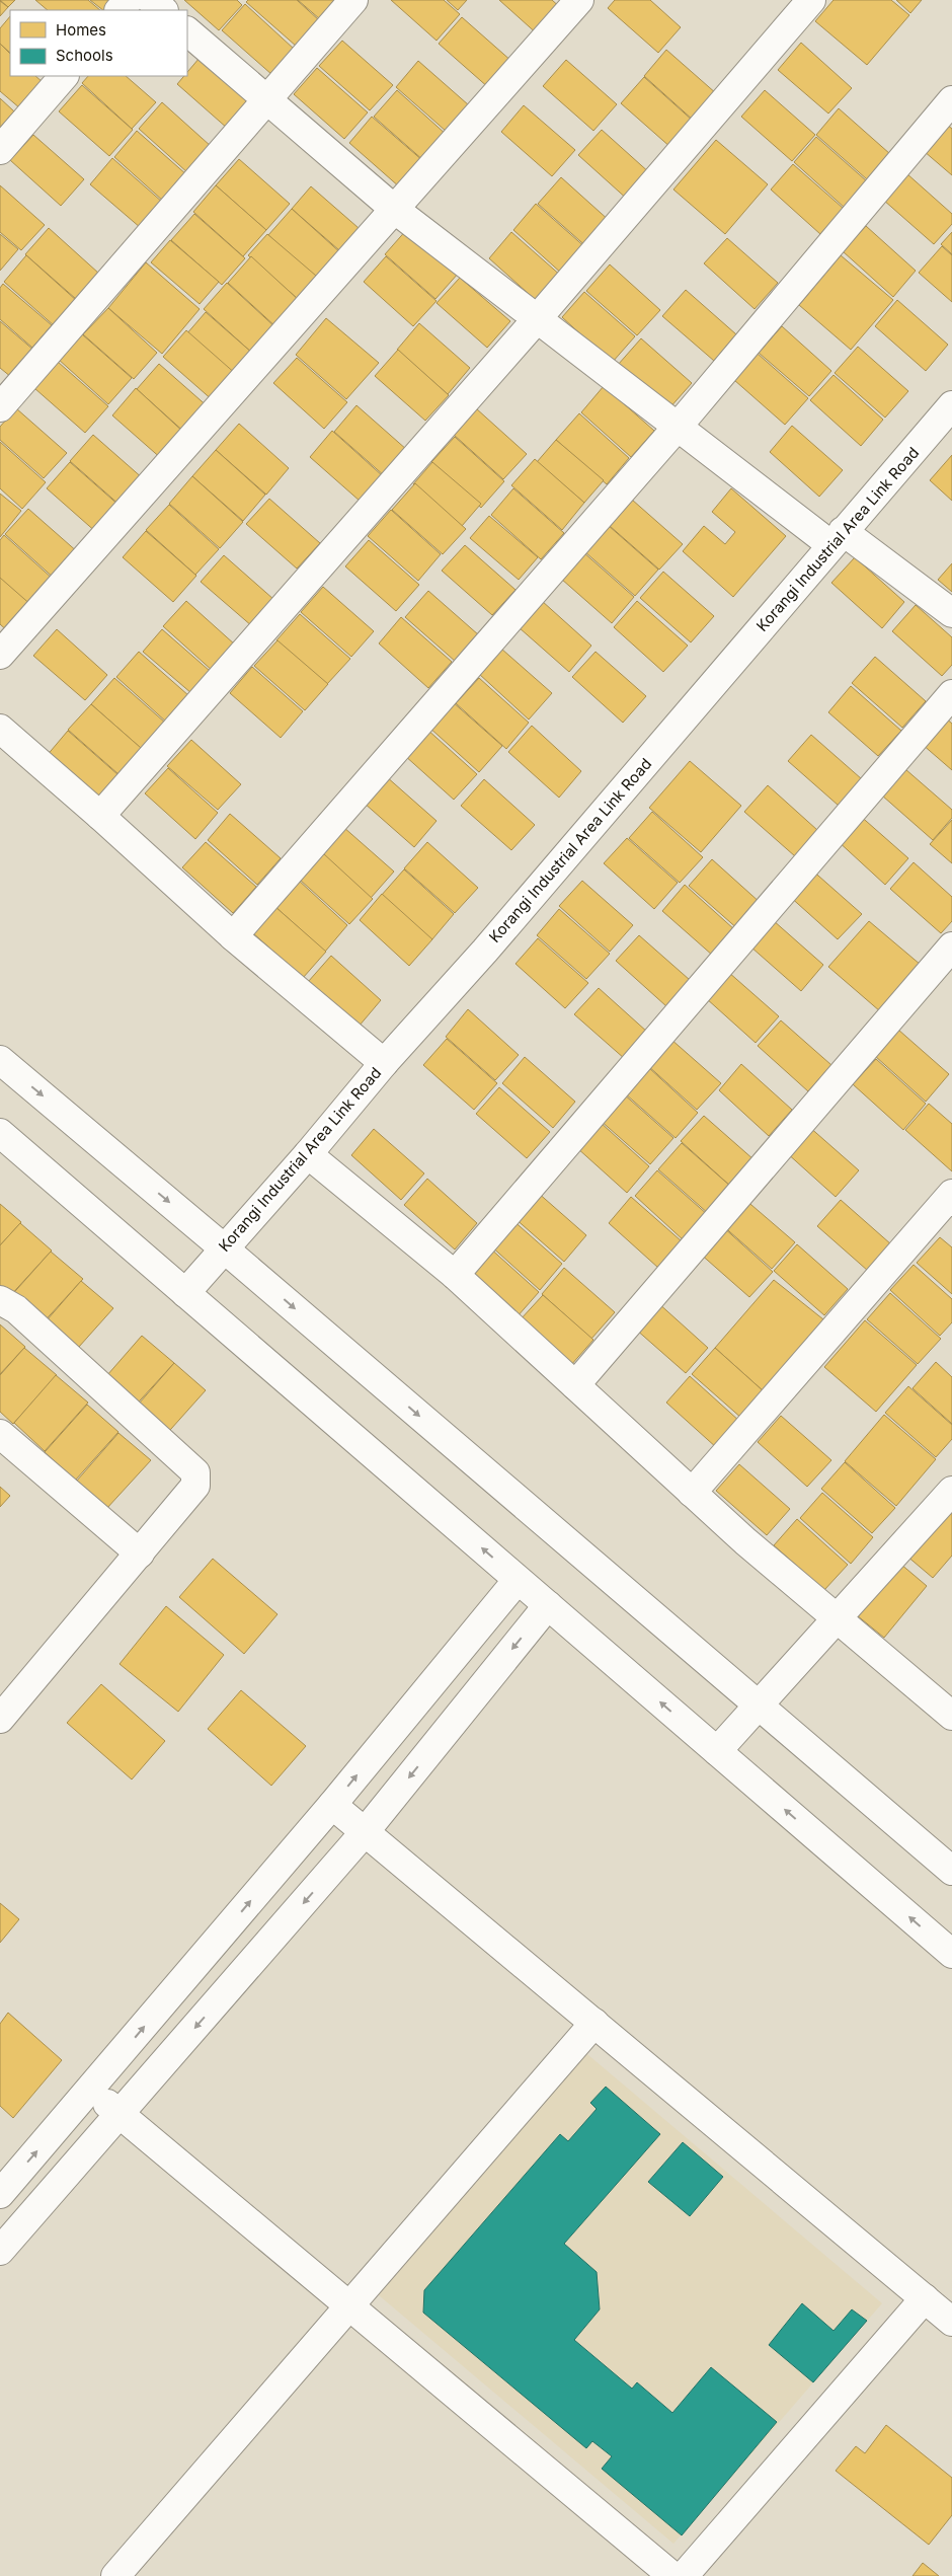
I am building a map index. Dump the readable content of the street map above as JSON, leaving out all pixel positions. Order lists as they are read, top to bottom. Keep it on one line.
{"streets":{"street":["Korangi Industrial Area Link Road"]},"legend":["Homes","Schools"]}
